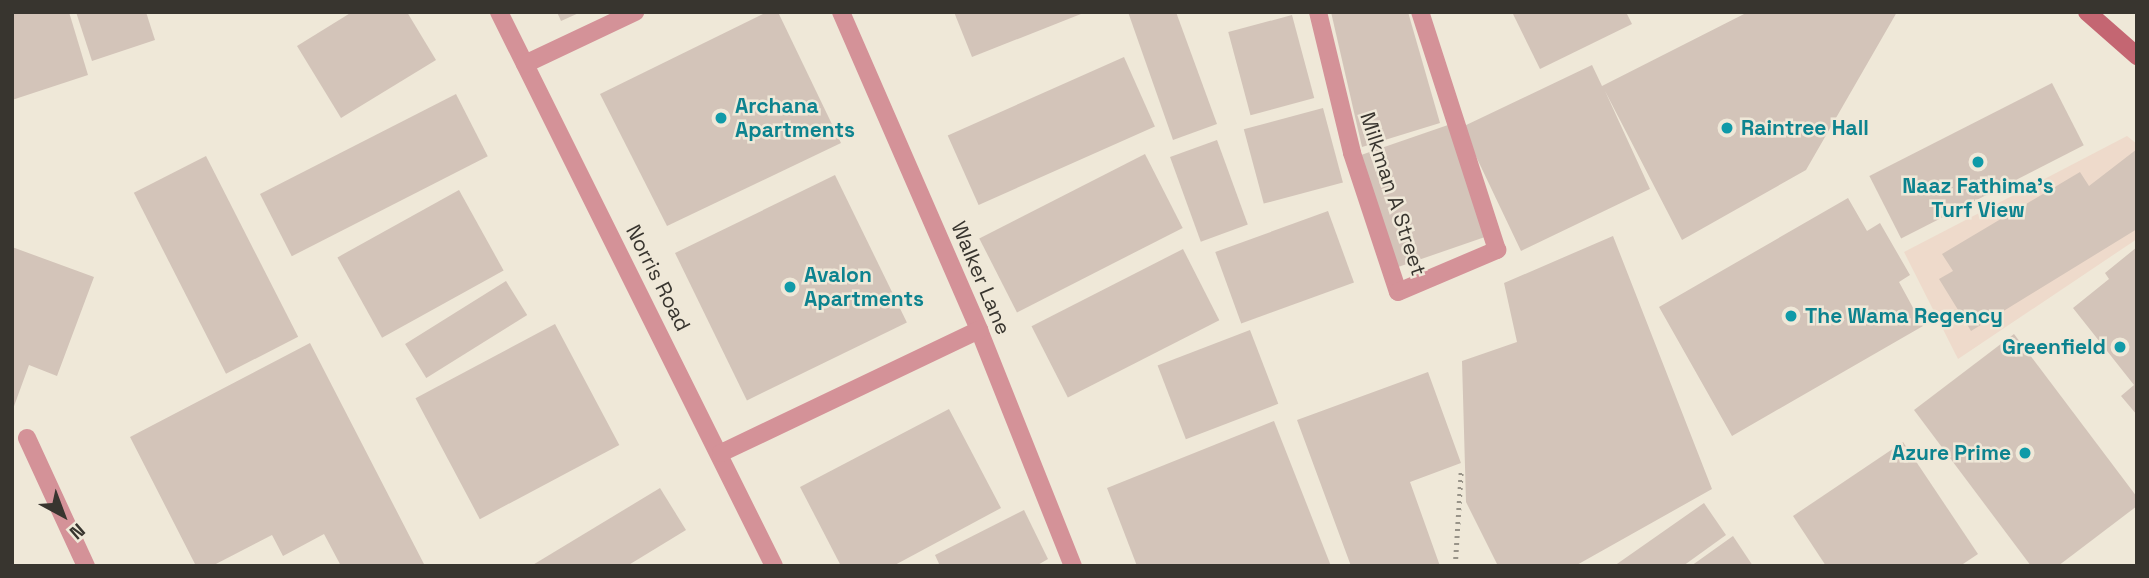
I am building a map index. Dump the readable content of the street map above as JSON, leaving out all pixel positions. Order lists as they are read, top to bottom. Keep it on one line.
{"streets":{"street":["Milkman A Street","Norris Road","Walker Lane"]},"places":["Archana Apartments","Raintree Hall","Naaz Fathima's Turf View","Avalon Apartments","The Wama Regency","Greenfield","Azure Prime"],"north":"bottom right"}
